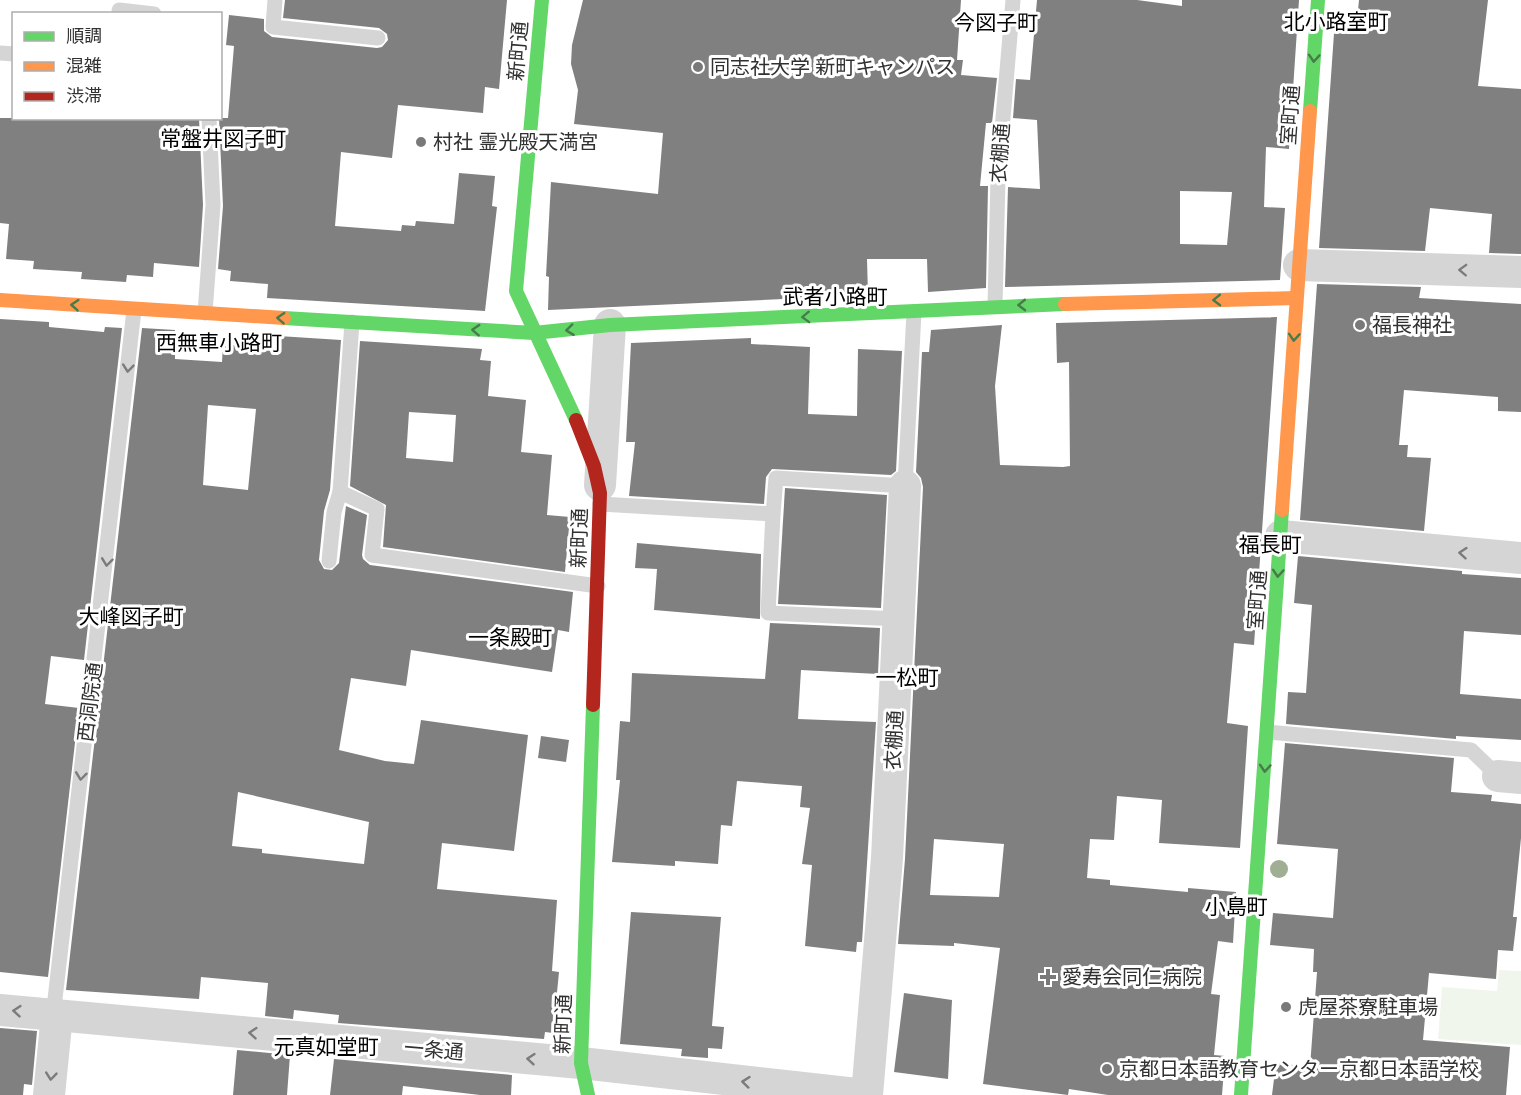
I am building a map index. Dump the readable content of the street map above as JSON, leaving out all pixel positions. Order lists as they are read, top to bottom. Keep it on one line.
{"streets":{"street":["新町通","室町通","衣棚通","西洞院通","一条通"]},"crossings":[["新町通","一条通"],["衣棚通","一条通"],["西洞院通","一条通"]],"one_way":["室町通","西洞院通","一条通"],"districts":["北小路室町","今図子町","常盤井図子町","武者小路町","西無車小路町","福長町","大峰図子町","一条殿町","一松町","小島町","元真如堂町"],"places":{"other":["同志社大学 新町キャンパス","村社 霊光殿天満宮","福長神社","虎屋茶寮駐車場","京都日本語教育センター京都日本語学校"],"health":["愛寿会同仁病院"]},"legend":["順調","混雑","渋滞"]}
